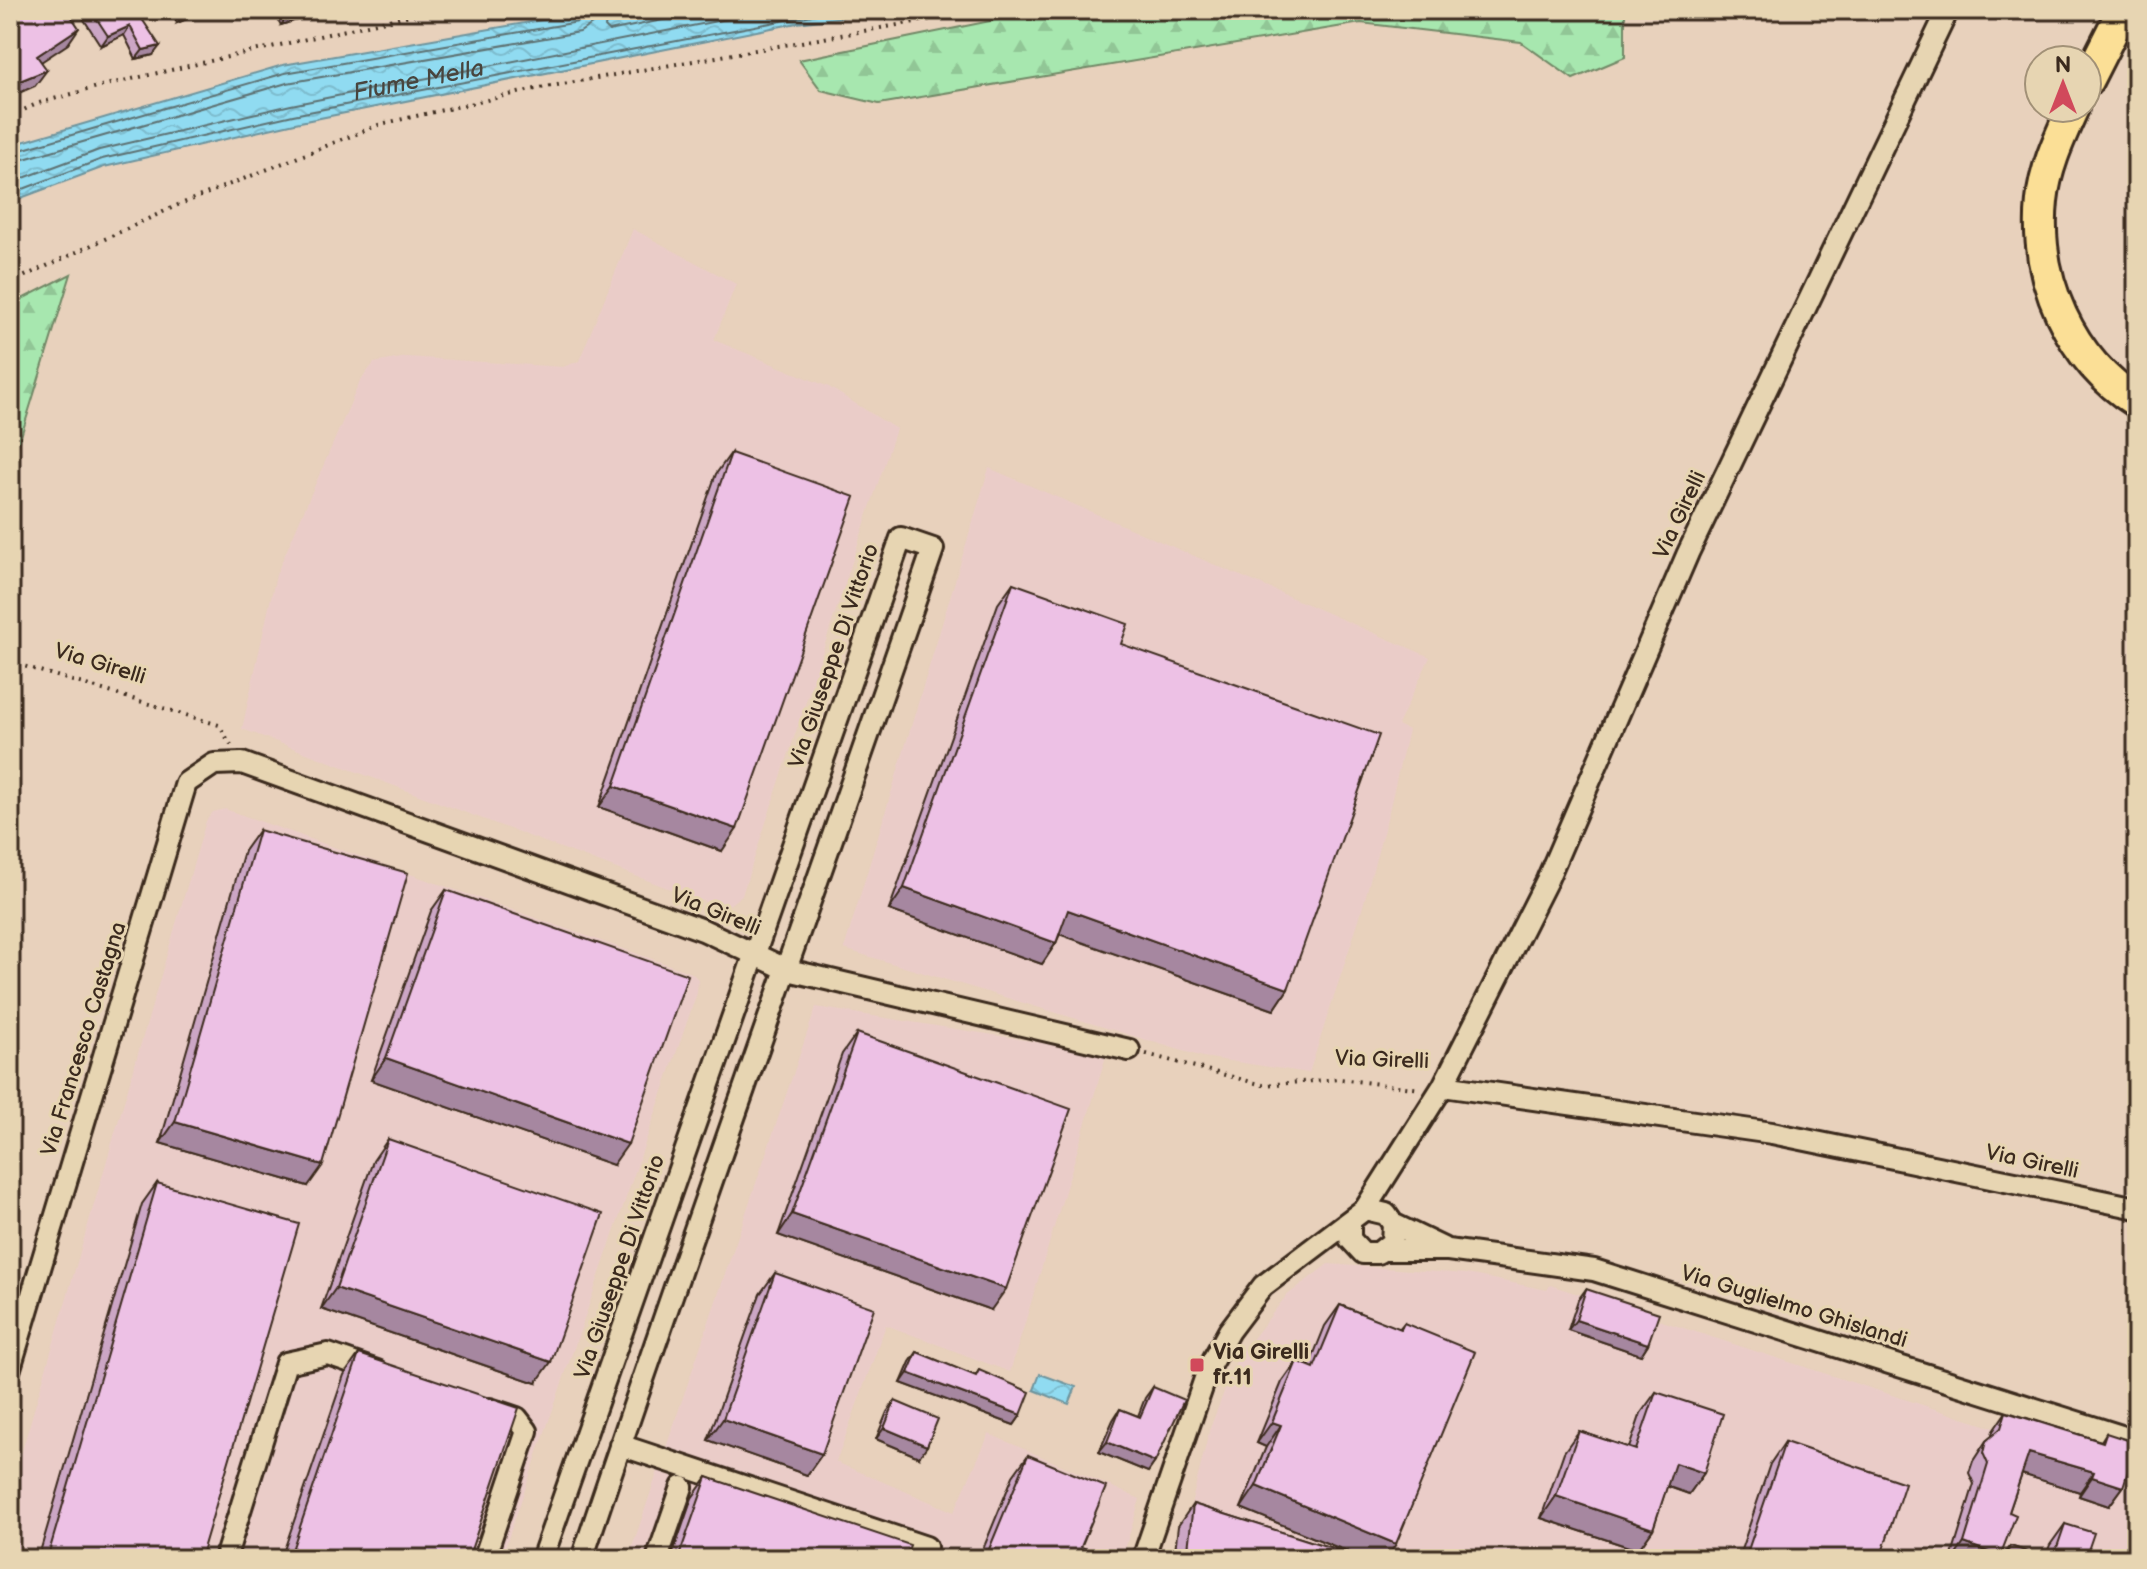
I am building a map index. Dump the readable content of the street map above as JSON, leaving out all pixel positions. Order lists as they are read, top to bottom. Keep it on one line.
{"streets":{"street":["Via Girelli","Via Giuseppe Di Vittorio","Via Francesco Castagna","Via Guglielmo Ghislandi"]},"crossings":[["Via Girelli","Via Giuseppe Di Vittorio"],["Via Girelli","Via Francesco Castagna"],["Via Girelli","Via Guglielmo Ghislandi"]],"water":["Fiume Mella"],"places":{"transit":["Via Girelli fr.11"]},"north":"top"}
